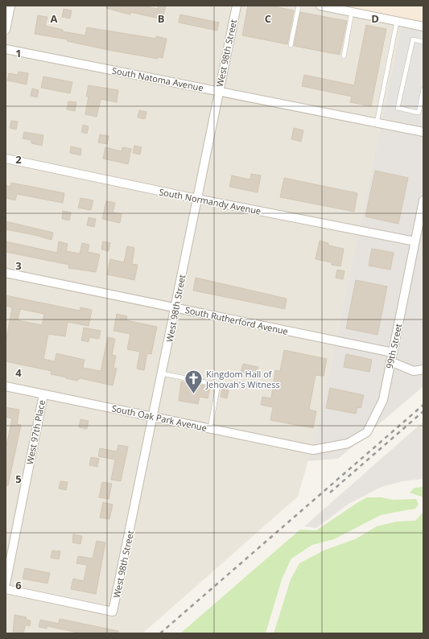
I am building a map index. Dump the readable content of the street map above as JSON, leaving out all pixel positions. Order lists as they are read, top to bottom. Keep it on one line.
{"streets":{"street":["West 98th Street","South Natoma Avenue","South Normandy Avenue","South Rutherford Avenue","99th Street","South Oak Park Avenue","West 97th Place"]},"crossings":[["West 98th Street","South Natoma Avenue"],["West 98th Street","South Normandy Avenue"],["West 98th Street","South Rutherford Avenue"],["West 98th Street","South Oak Park Avenue"],["South Normandy Avenue","99th Street"],["South Rutherford Avenue","99th Street"],["99th Street","South Oak Park Avenue"],["South Oak Park Avenue","West 97th Place"]],"places":{"church":["Kingdom Hall of Jehovah's Witness"]},"grid":{"columns":["A","B","C","D"],"rows":["1","2","3","4","5","6"]}}
